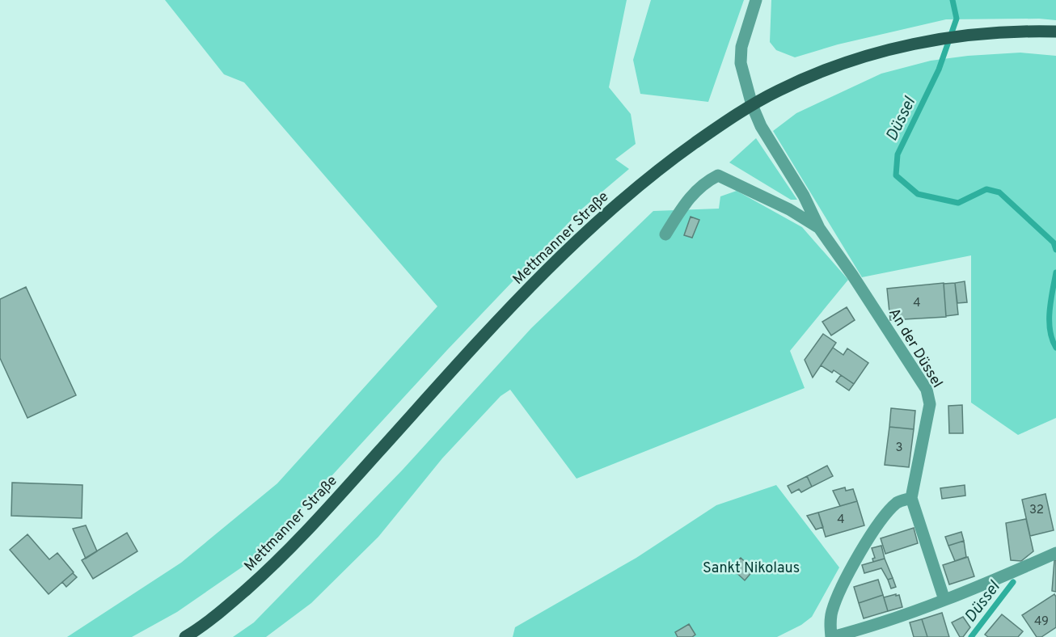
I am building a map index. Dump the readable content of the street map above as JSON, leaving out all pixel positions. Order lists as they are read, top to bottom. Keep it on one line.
{"streets":{"main road":["Mettmanner Straße"],"street":["An der Düssel"]},"crossings":[["Mettmanner Straße","An der Düssel"]],"water":["Düssel"],"parks":["Sankt Nikolaus"],"house_numbers":["4","3","32","4","49"]}
